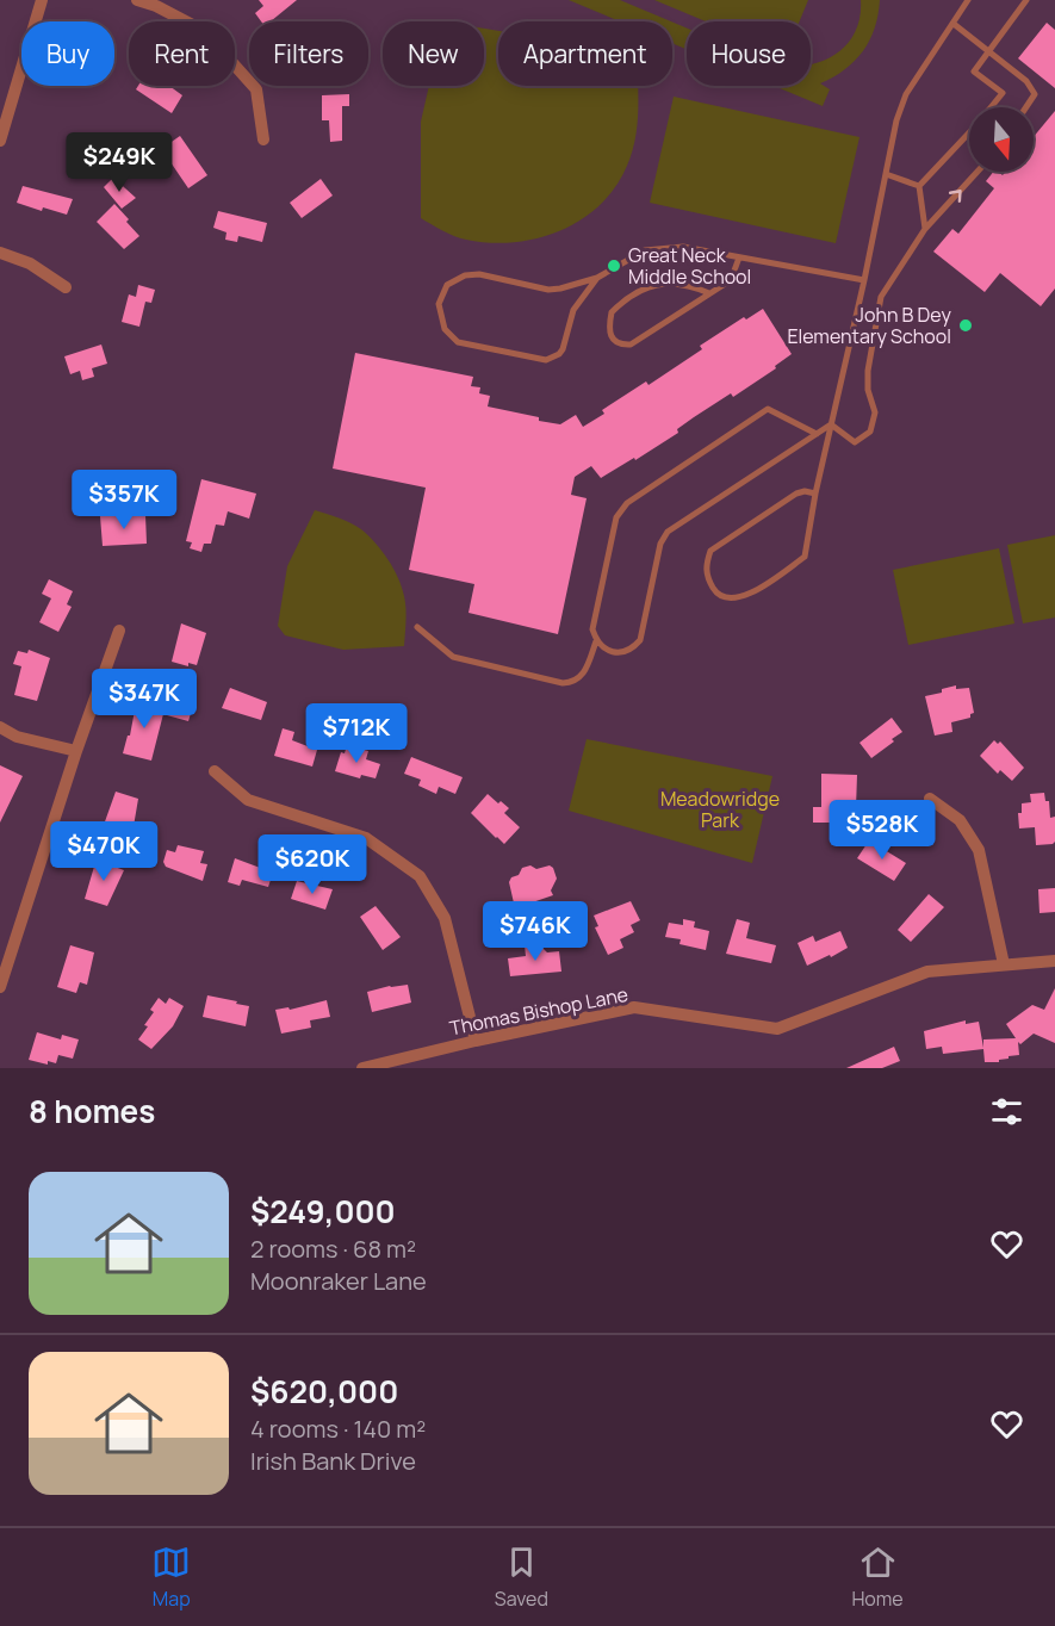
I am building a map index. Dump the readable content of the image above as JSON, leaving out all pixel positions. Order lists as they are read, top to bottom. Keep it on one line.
{"streets":{"street":["Thomas Bishop Lane"]},"parks":["Meadowridge Park"],"places":["Great Neck Middle School","John B Dey Elementary School"],"north":"bottom","page":{"chip":["Buy","Rent","Filters","New","Apartment","House"],"price":["$249K","$357K","$347K","$712K","$528K","$470K","$620K","$746K"],"heading":"8 homes","list":[{"name":"$249,000","note":"2 rooms · 68 m² · Moonraker Lane"},{"name":"$620,000","note":"4 rooms · 140 m² · Irish Bank Drive"}],"tabs":["Map","Saved","Home"]}}
